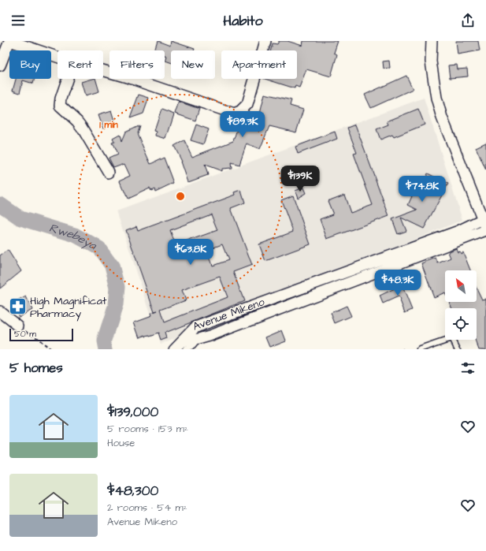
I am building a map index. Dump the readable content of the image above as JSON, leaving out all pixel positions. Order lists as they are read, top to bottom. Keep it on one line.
{"streets":{"street":["Avenue Mikeno"]},"water":["Rwebeya"],"places":{"pharmacy":["High Magnificat Pharmacy"]},"scale_bar":"50 m","north":"top left","page":{"header":"Habito","chip":["Buy","Rent","Filters","New","Apartment"],"price":["$89.3K","$139K","$74.8K","$63.8K","$48.3K"],"scale":"50 m","heading":"5 homes","list":[{"name":"$139,000","note":"5 rooms · 153 m² · House"},{"name":"$48,300","note":"2 rooms · 54 m² · Avenue Mikeno"}]},"rings":["1 min"]}
